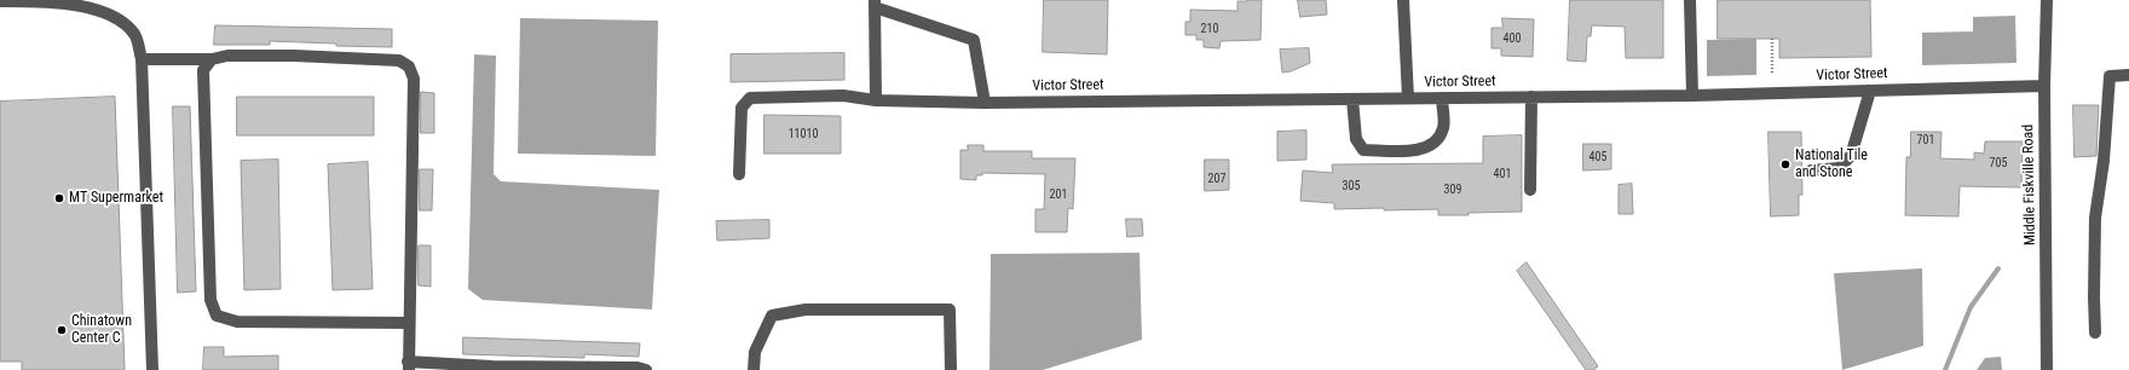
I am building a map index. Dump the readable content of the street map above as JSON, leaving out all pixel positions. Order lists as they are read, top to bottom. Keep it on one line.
{"streets":{"street":["Victor Street","Middle Fiskville Road"]},"crossings":[["Victor Street","Middle Fiskville Road"]],"places":["National Tile and Stone","MT Supermarket","Chinatown Center C"],"house_numbers":["210","400","11010","701","405","705","401","207","305","309","201"]}
